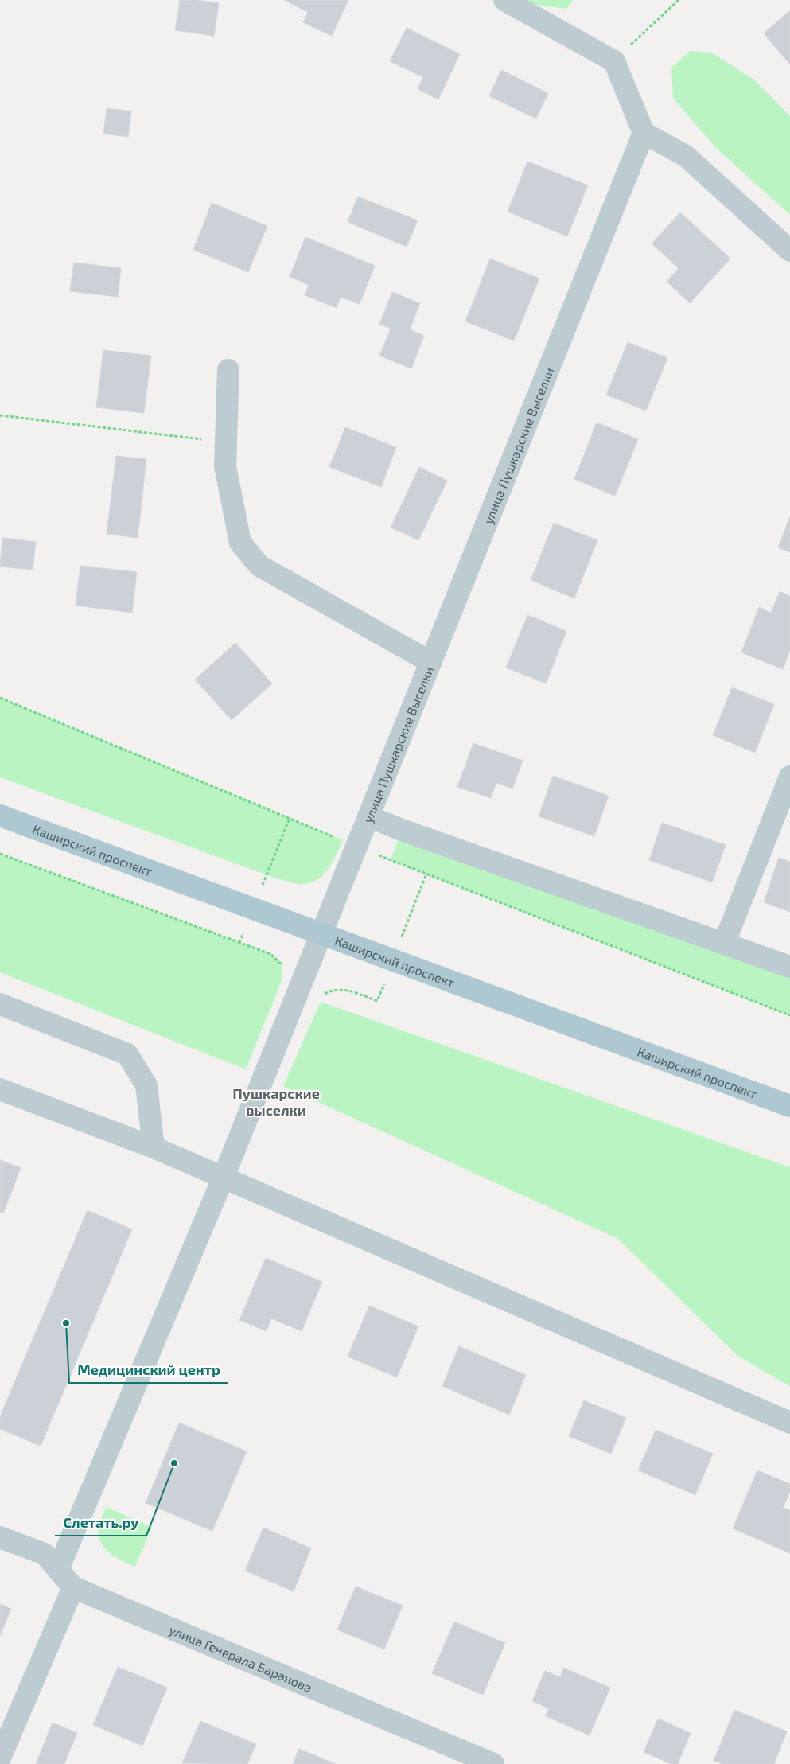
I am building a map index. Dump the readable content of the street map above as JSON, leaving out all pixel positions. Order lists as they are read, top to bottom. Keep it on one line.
{"streets":{"main road":["Каширский проспект"],"street":["улица Пушкарские Выселки","улица Генерала Баранова"]},"crossings":[["улица Пушкарские Выселки","Каширский проспект"],["улица Пушкарские Выселки","улица Генерала Баранова"]],"districts":["Пушкарские выселки"],"places":["Медицинский центр","Слетать.ру"]}
